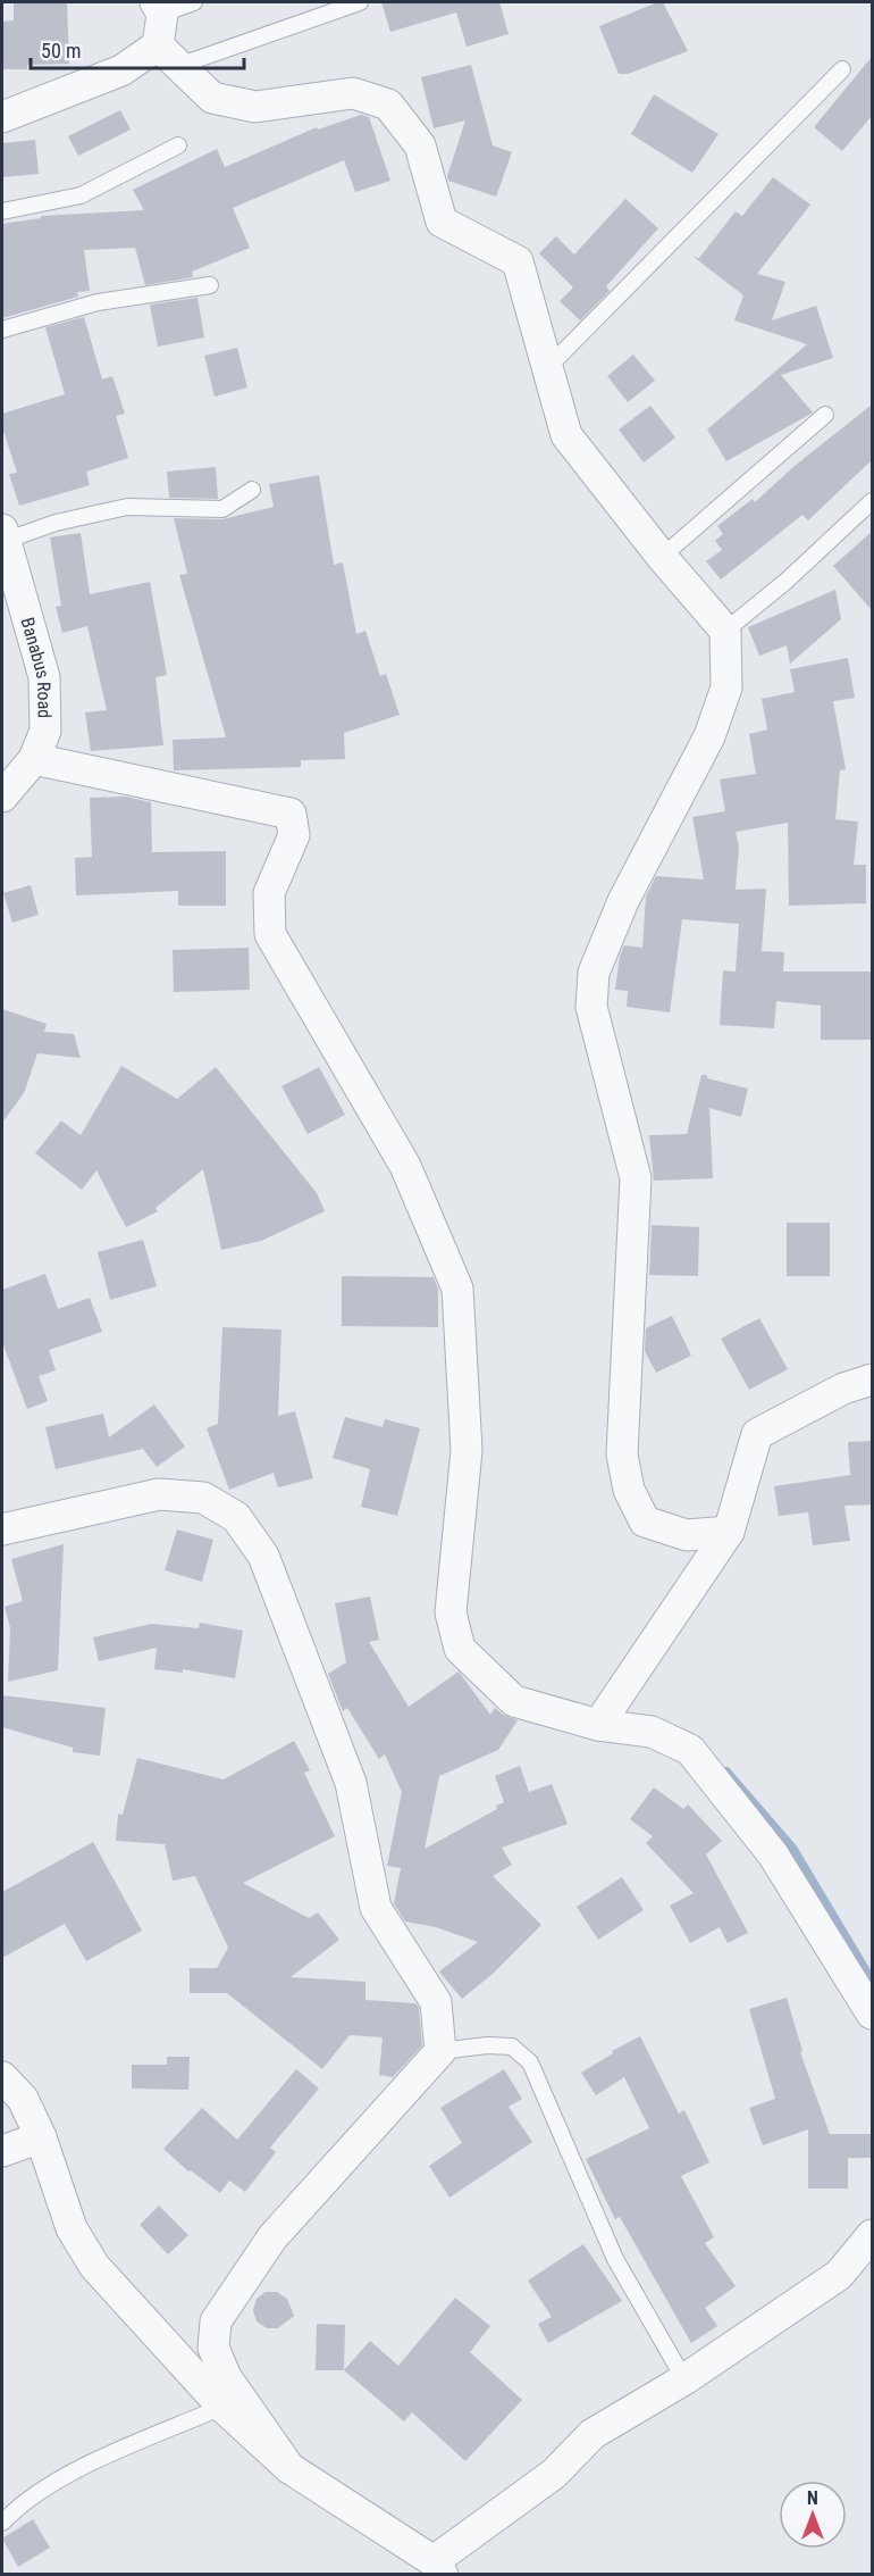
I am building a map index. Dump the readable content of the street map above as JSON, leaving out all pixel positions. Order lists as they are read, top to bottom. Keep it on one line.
{"streets":{"street":["Banabus Road"]},"scale_bar":"50 m","north":"top"}
